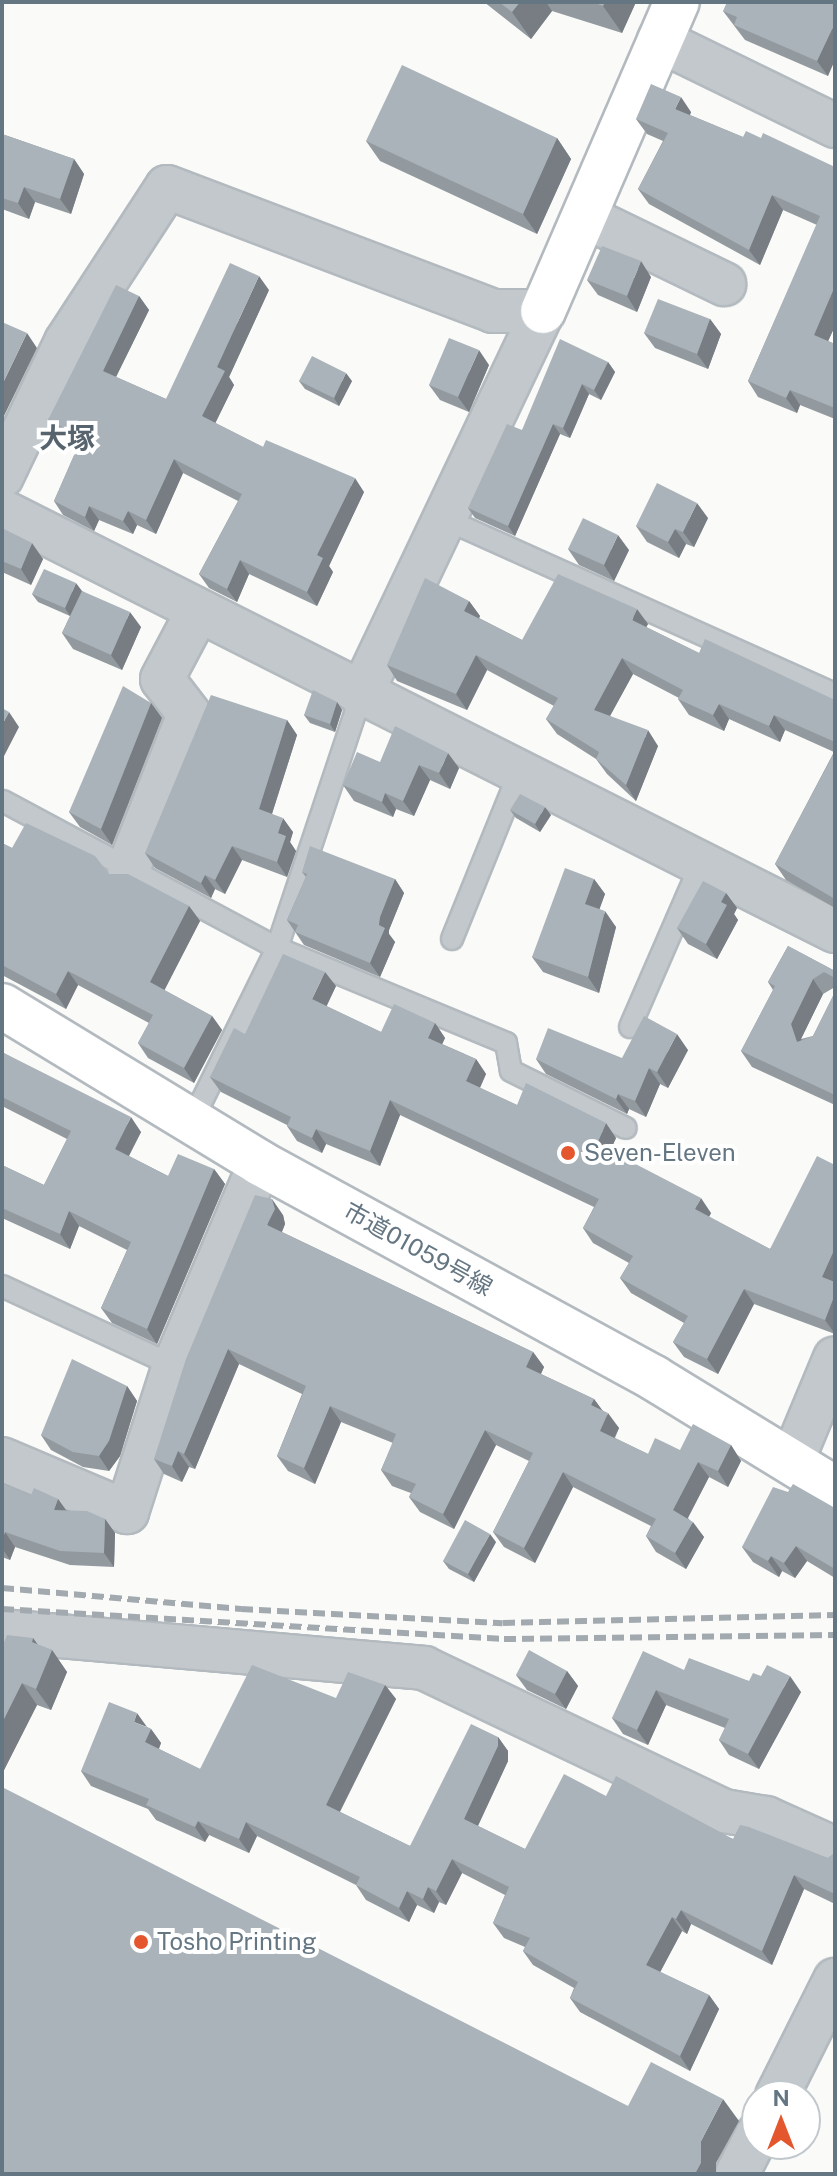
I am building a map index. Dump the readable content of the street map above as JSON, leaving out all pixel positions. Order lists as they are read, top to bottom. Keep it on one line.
{"streets":{"street":["市道01059号線"]},"districts":["大塚"],"places":["Seven-Eleven","Tosho Printing"],"north":"top"}
